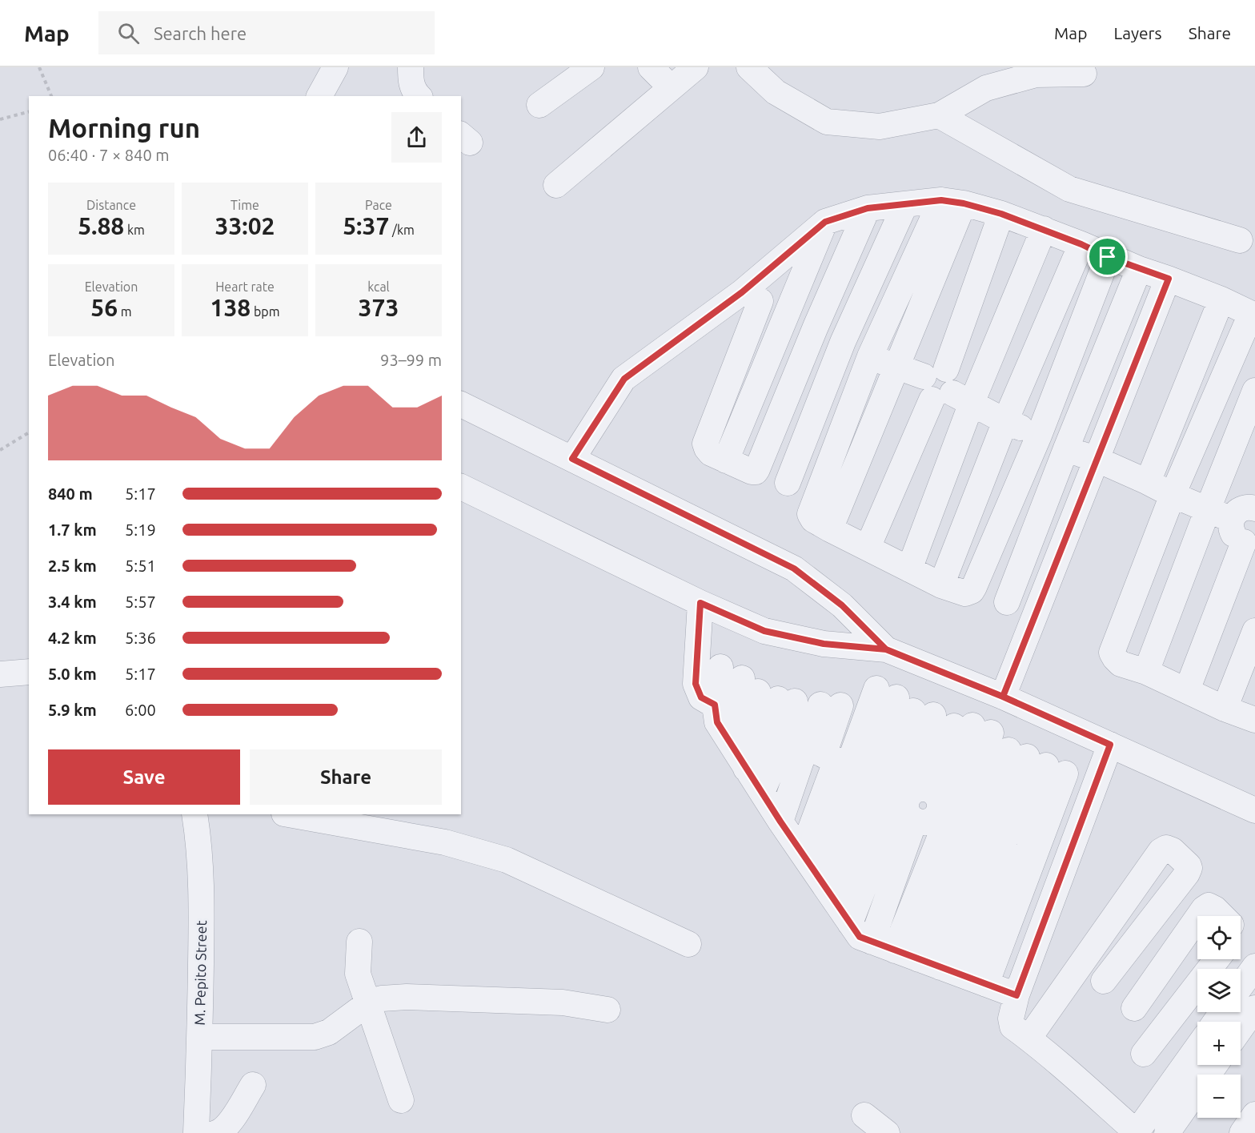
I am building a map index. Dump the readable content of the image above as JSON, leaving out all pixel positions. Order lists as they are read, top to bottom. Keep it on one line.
{"streets":{"street":["M. Pepito Street"]},"page":{"header":"Map","search":"Search here","nav":["Map","Layers","Share"],"heading":["Morning run","06:40 · 7 × 840 m"],"stats":[["Distance","5.88 km"],["Time","33:02"],["Pace","5:37 /km"],["Elevation","56 m"],["Heart rate","138 bpm"],["kcal","373"]],"chart":["Elevation","93–99 m"],"list":[{"name":"840 m","note":"5:17"},{"name":"1.7 km","note":"5:19"},{"name":"2.5 km","note":"5:51"},{"name":"3.4 km","note":"5:57"},{"name":"4.2 km","note":"5:36"},{"name":"5.0 km","note":"5:17"},{"name":"5.9 km","note":"6:00"}],"buttons":["Save","Share"],"map_buttons":["+","−"]}}
